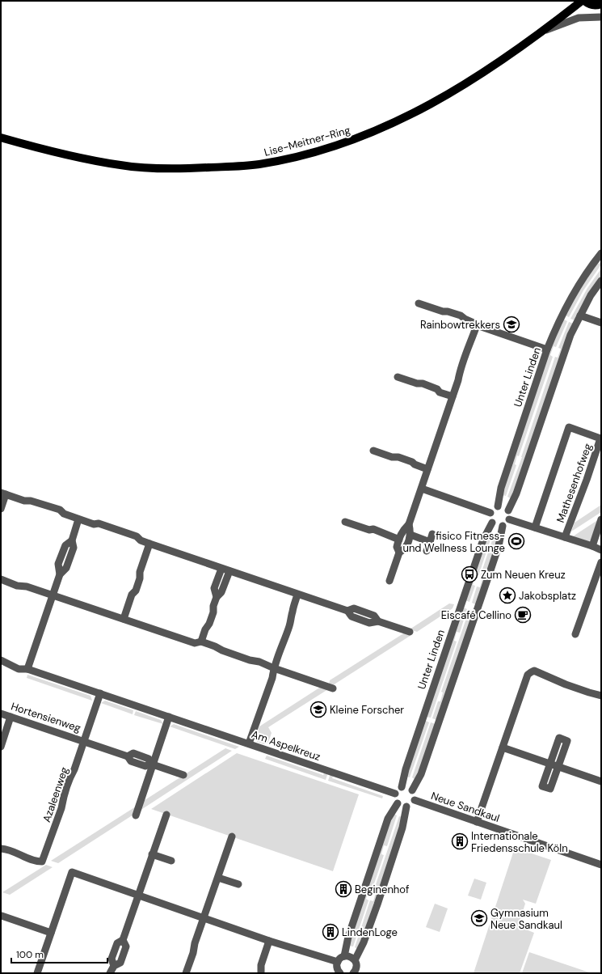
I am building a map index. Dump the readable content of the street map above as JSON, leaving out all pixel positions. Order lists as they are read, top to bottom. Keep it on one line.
{"streets":{"main road":["Lise-Meitner-Ring"],"street":["Unter Linden","Mathesenhofweg","Hortensienweg","Am Aspelkreuz","Azaleenweg","Neue Sandkaul"]},"crossings":[["Unter Linden","Mathesenhofweg"],["Unter Linden","Am Aspelkreuz"],["Unter Linden","Neue Sandkaul"],["Hortensienweg","Azaleenweg"],["Am Aspelkreuz","Azaleenweg"],["Am Aspelkreuz","Neue Sandkaul"]],"places":{"school or university":["Rainbowtrekkers","Kleine Forscher","Gymnasium Neue Sandkaul"],"sports":["fisico Fitness- und Wellness Lounge"],"bus stop":["Zum Neuen Kreuz"],"place":["Jakobsplatz"],"cafe":["Eiscafé Cellino"],"building":["Internationale Friedensschule Köln","Beginenhof","LindenLoge"]},"scale_bar":"100 m"}
